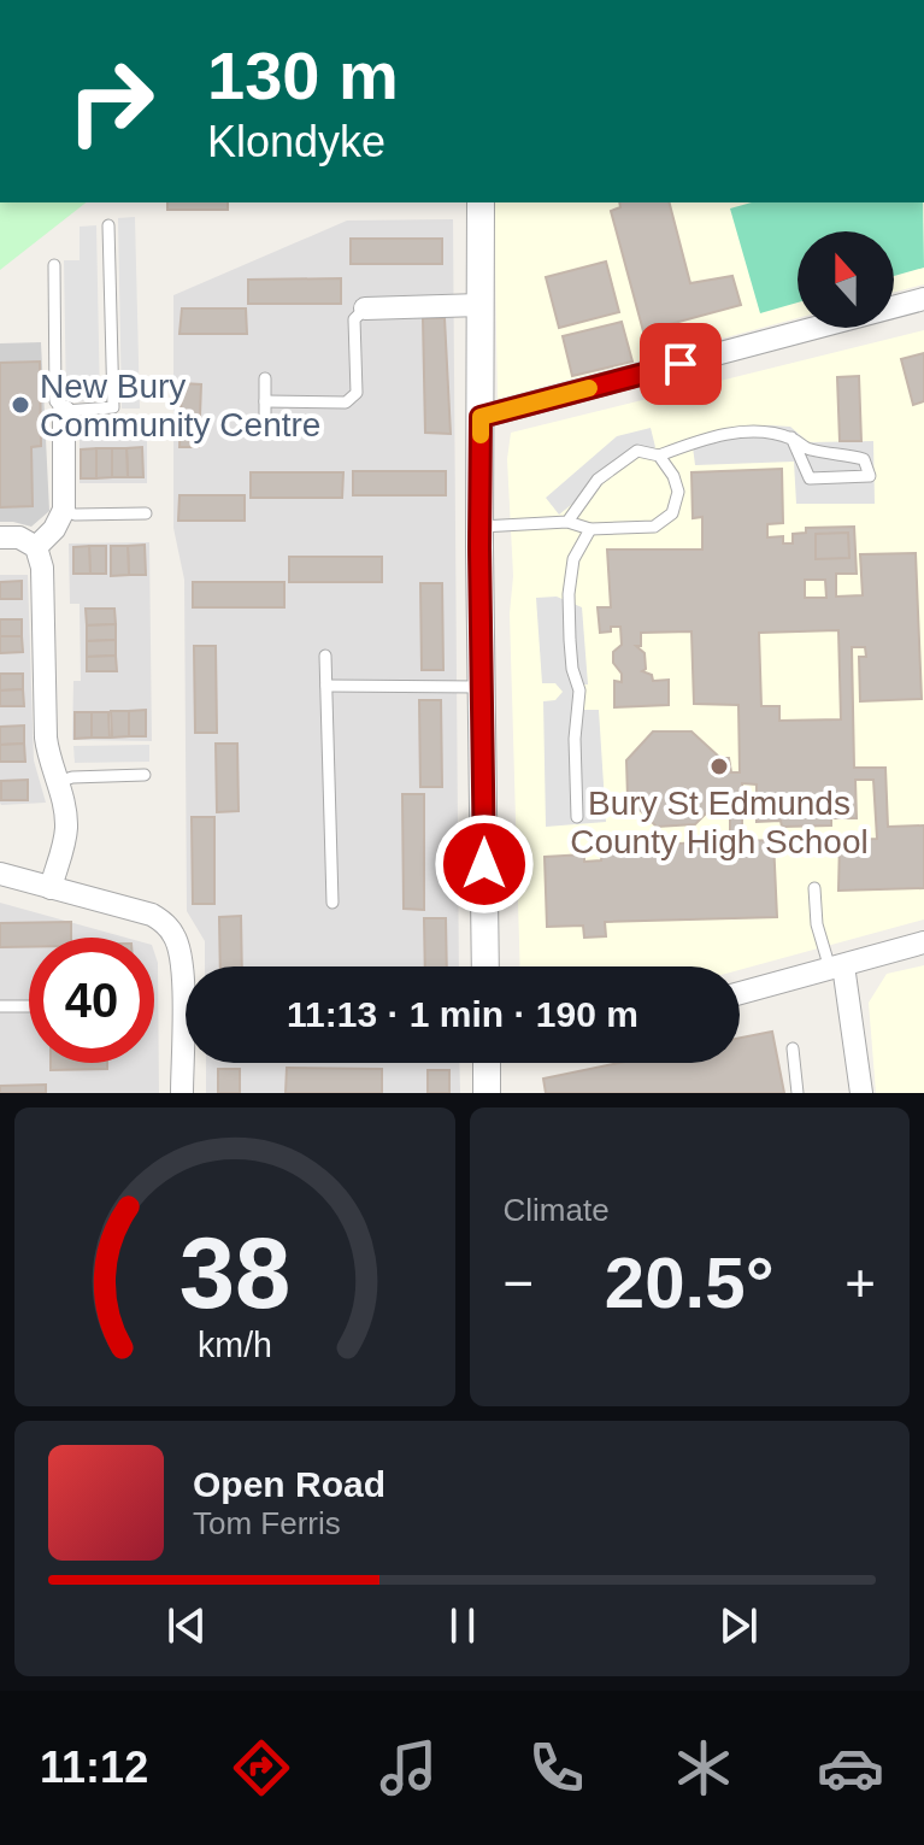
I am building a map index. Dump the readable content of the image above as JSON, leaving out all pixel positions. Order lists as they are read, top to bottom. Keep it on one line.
{"places":["New Bury Community Centre","Bury St Edmunds County High School"],"north":"top","page":{"turn":["130 m","Klondyke"],"limit":"40","trip":"11:13 · 1 min · 190 m","tile":"Climate","heat":["−","20.5°","+"],"song":["Open Road","Tom Ferris"],"tabs":"11:12","gauge":["38","km/h"]}}
